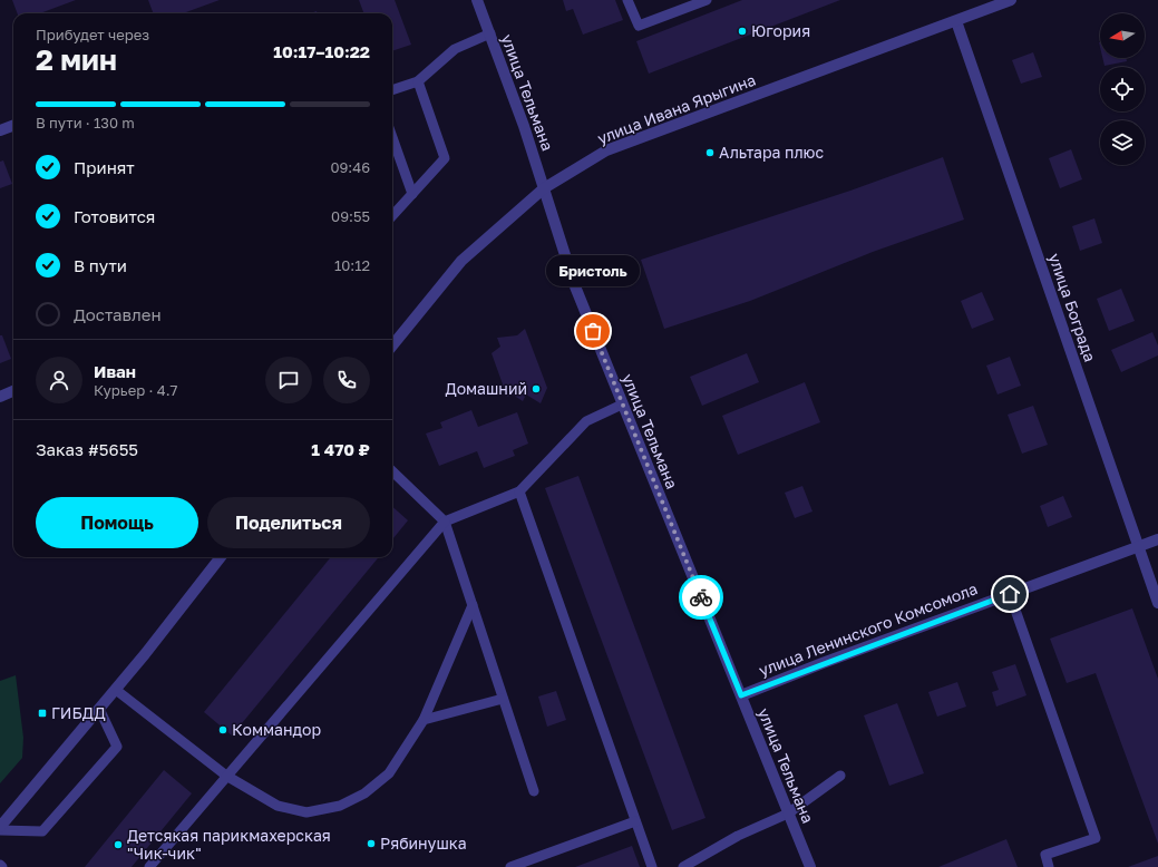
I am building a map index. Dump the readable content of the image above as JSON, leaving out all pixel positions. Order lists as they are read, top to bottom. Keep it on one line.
{"streets":{"street":["улица Тельмана","улица Ивана Ярыгина","улица Бограда","улица Ленинского Комсомола"]},"crossings":[["улица Тельмана","улица Ивана Ярыгина"],["улица Тельмана","улица Ленинского Комсомола"],["улица Ивана Ярыгина","улица Бограда"],["улица Бограда","улица Ленинского Комсомола"]],"places":{"other":["Югория","Альтара плюс","Бристоль","Домашний","Коммандор","Рябинушка","Детсякая парикмахерская \"Чик-чик\""],"transit":["ГИБДД"]},"north":"left","page":{"heading":["2 мин","Прибудет через","10:17–10:22"],"panel":["Иван","Курьер · 4.7","Заказ #5655","1 470 ₽"],"bar":"В пути · 130 m","list":[["Принят","09:46"],["Готовится","09:55"],["В пути","10:12"],"Доставлен"],"bubble":"Бристоль","buttons":["Помощь","Поделиться"]}}
